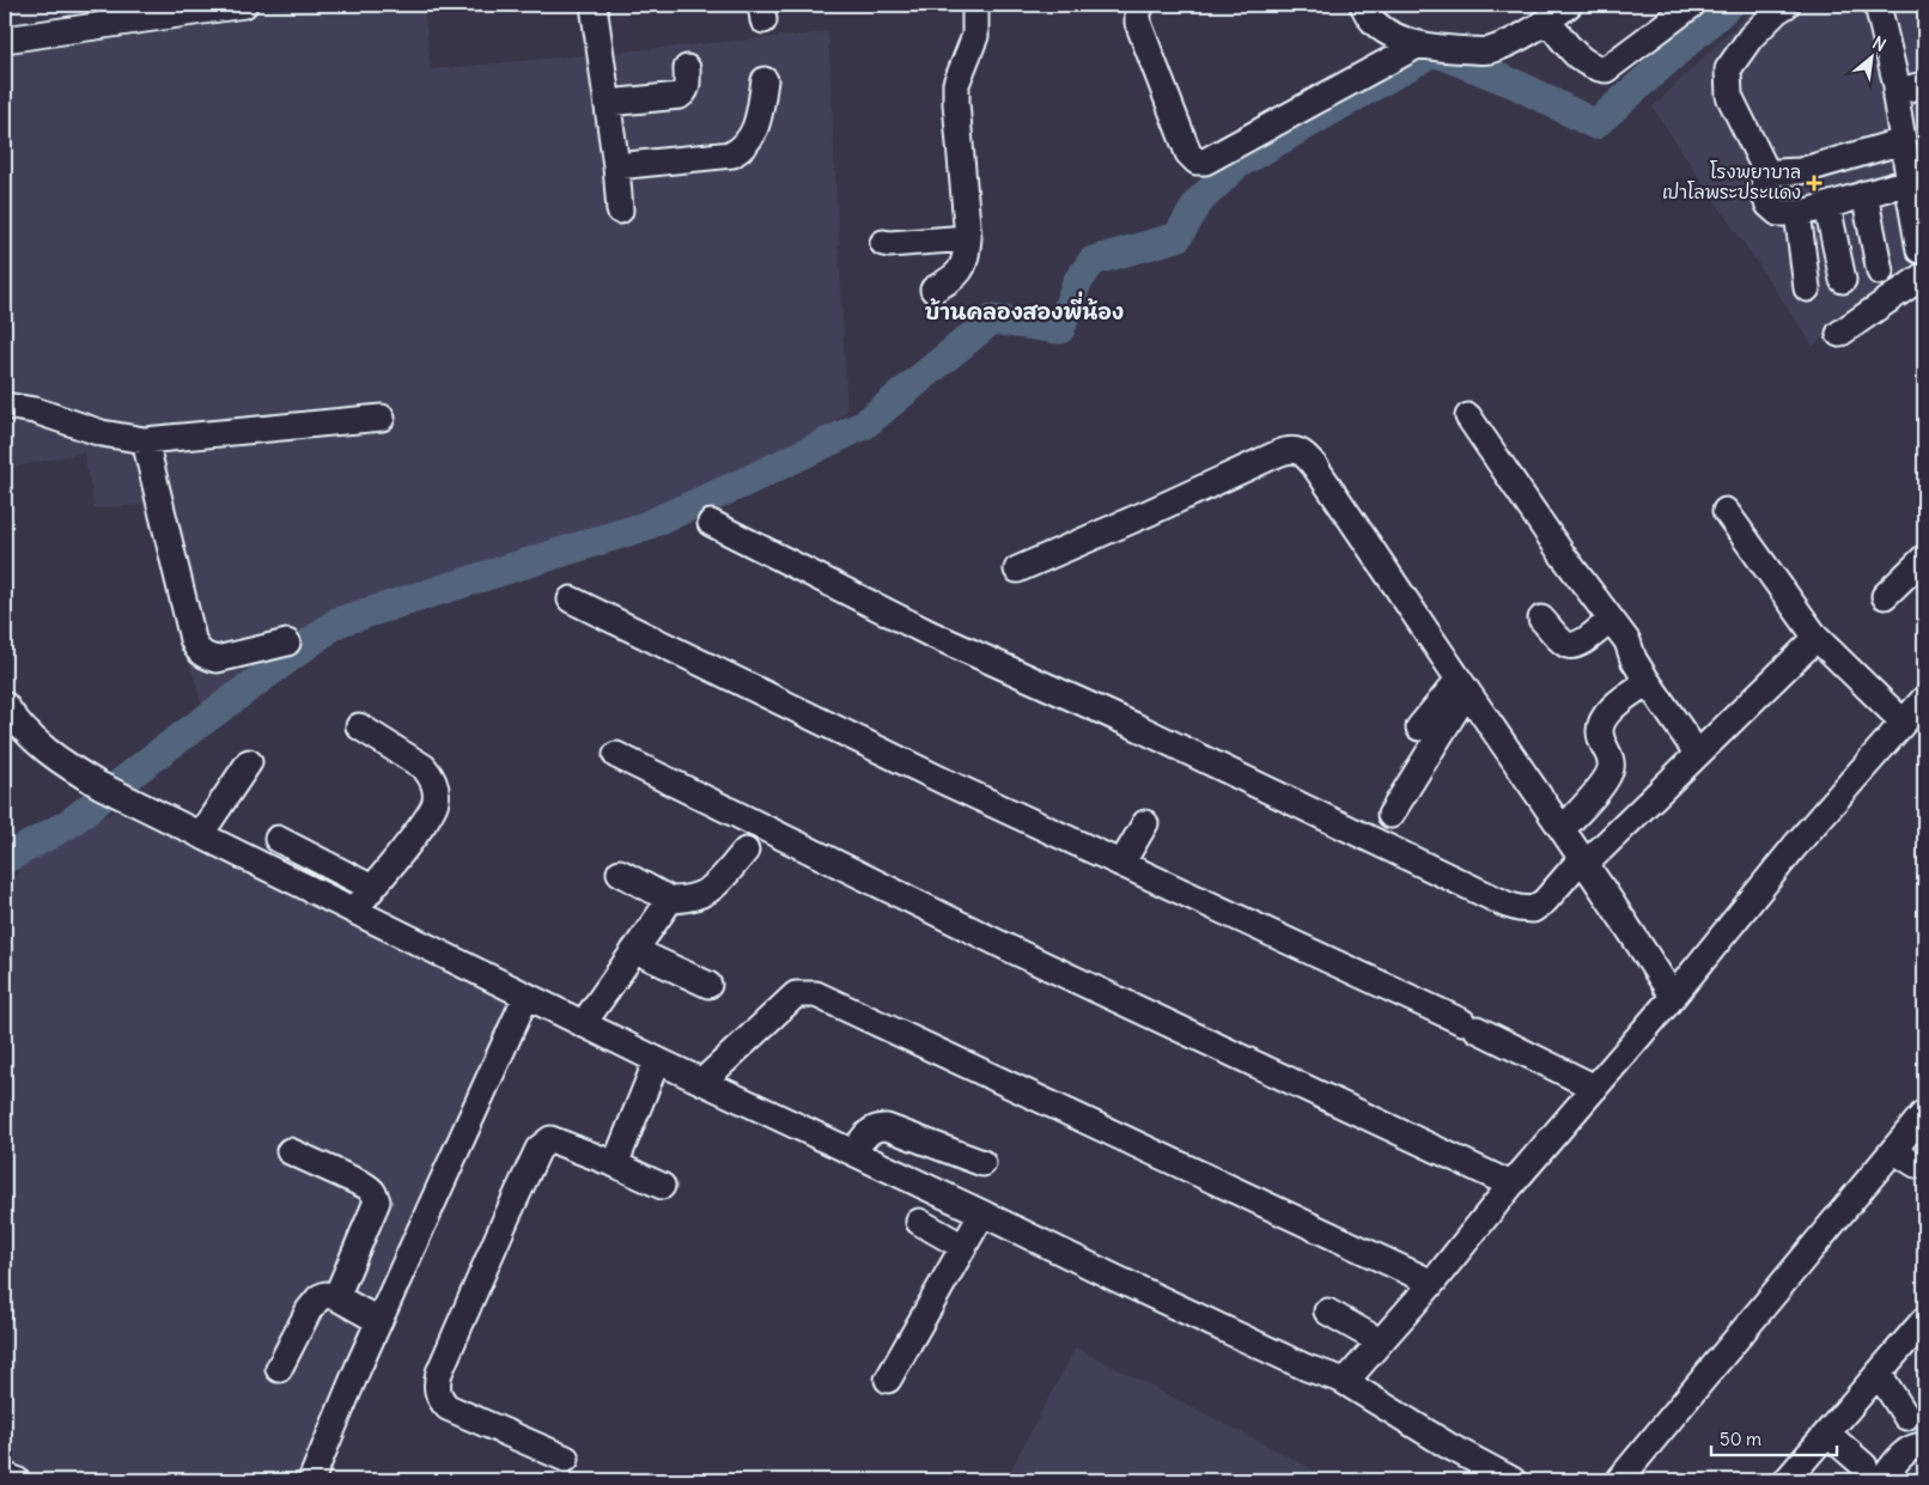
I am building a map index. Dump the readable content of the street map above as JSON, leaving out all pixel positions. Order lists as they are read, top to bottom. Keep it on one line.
{"districts":["บ้านคลองสองพี่น้อง"],"places":{"health":["โรงพยาบาล เปาโลพระประแดง"]},"scale_bar":"50 m","north":"top right"}
